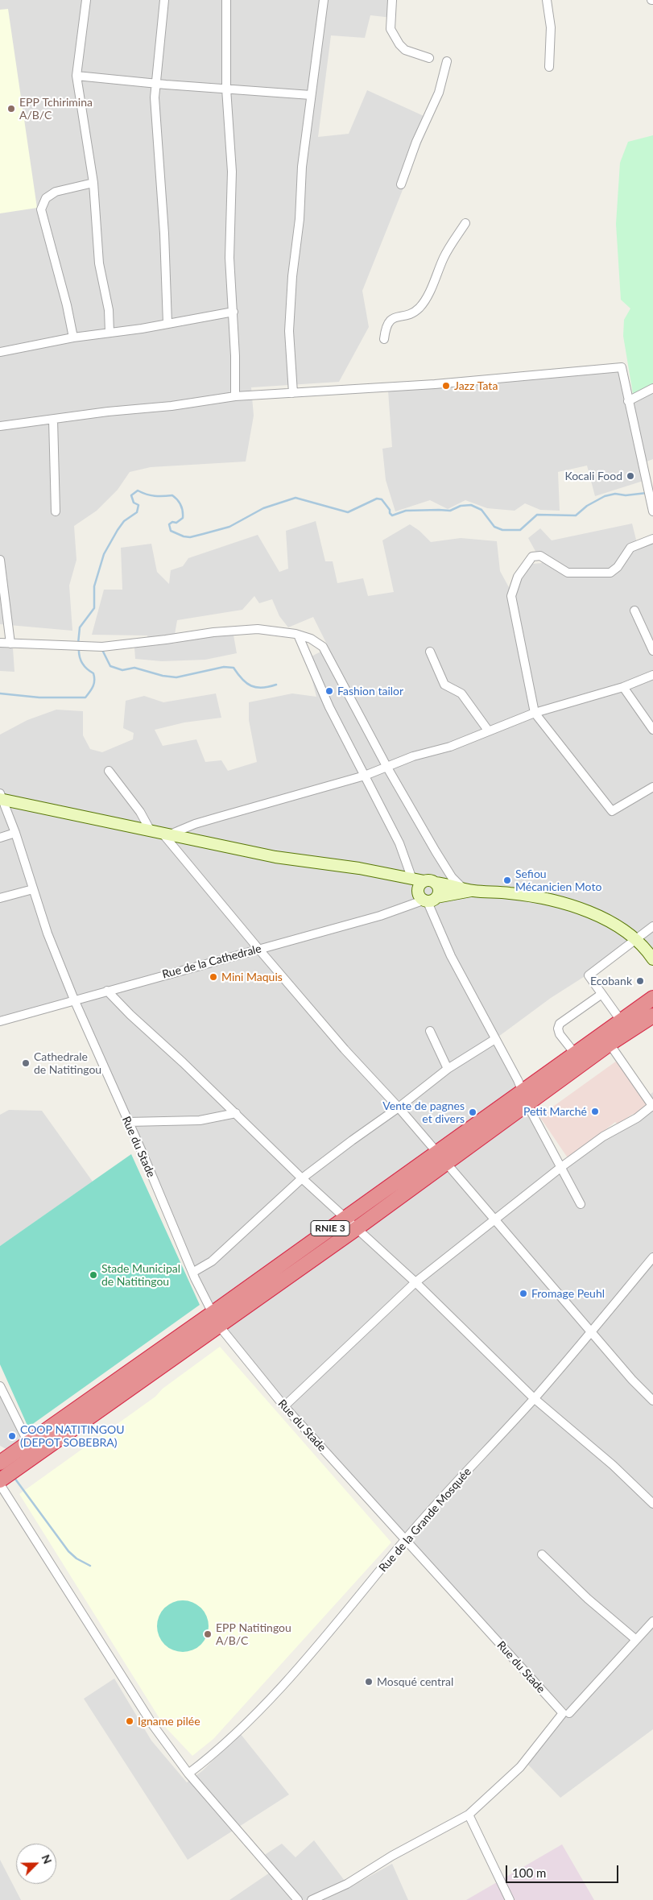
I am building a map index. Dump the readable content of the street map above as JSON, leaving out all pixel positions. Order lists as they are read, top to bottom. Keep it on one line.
{"streets":{"highway":["RNIE 3"],"street":["Rue de la Cathedrale","Rue du Stade","Rue de la Grande Mosquée"]},"crossings":[["Rue de la Cathedrale","Rue du Stade"],["Rue du Stade","RNIE 3"],["Rue du Stade","Rue de la Grande Mosquée"]],"places":["EPP Tchirimina A/B/C","Jazz Tata","Kocali Food","Fashion tailor","Sefiou Mécanicien Moto","Mini Maquis","Ecobank","Cathedrale de Natitingou","Petit Marché","Vente de pagnes et divers","Stade Municipal de Natitingou","Fromage Peuhl","COOP NATITINGOU (DEPOT SOBEBRA)","EPP Natitingou A/B/C","Mosqué central","Igname pilée"],"scale_bar":"100 m","north":"top right"}
